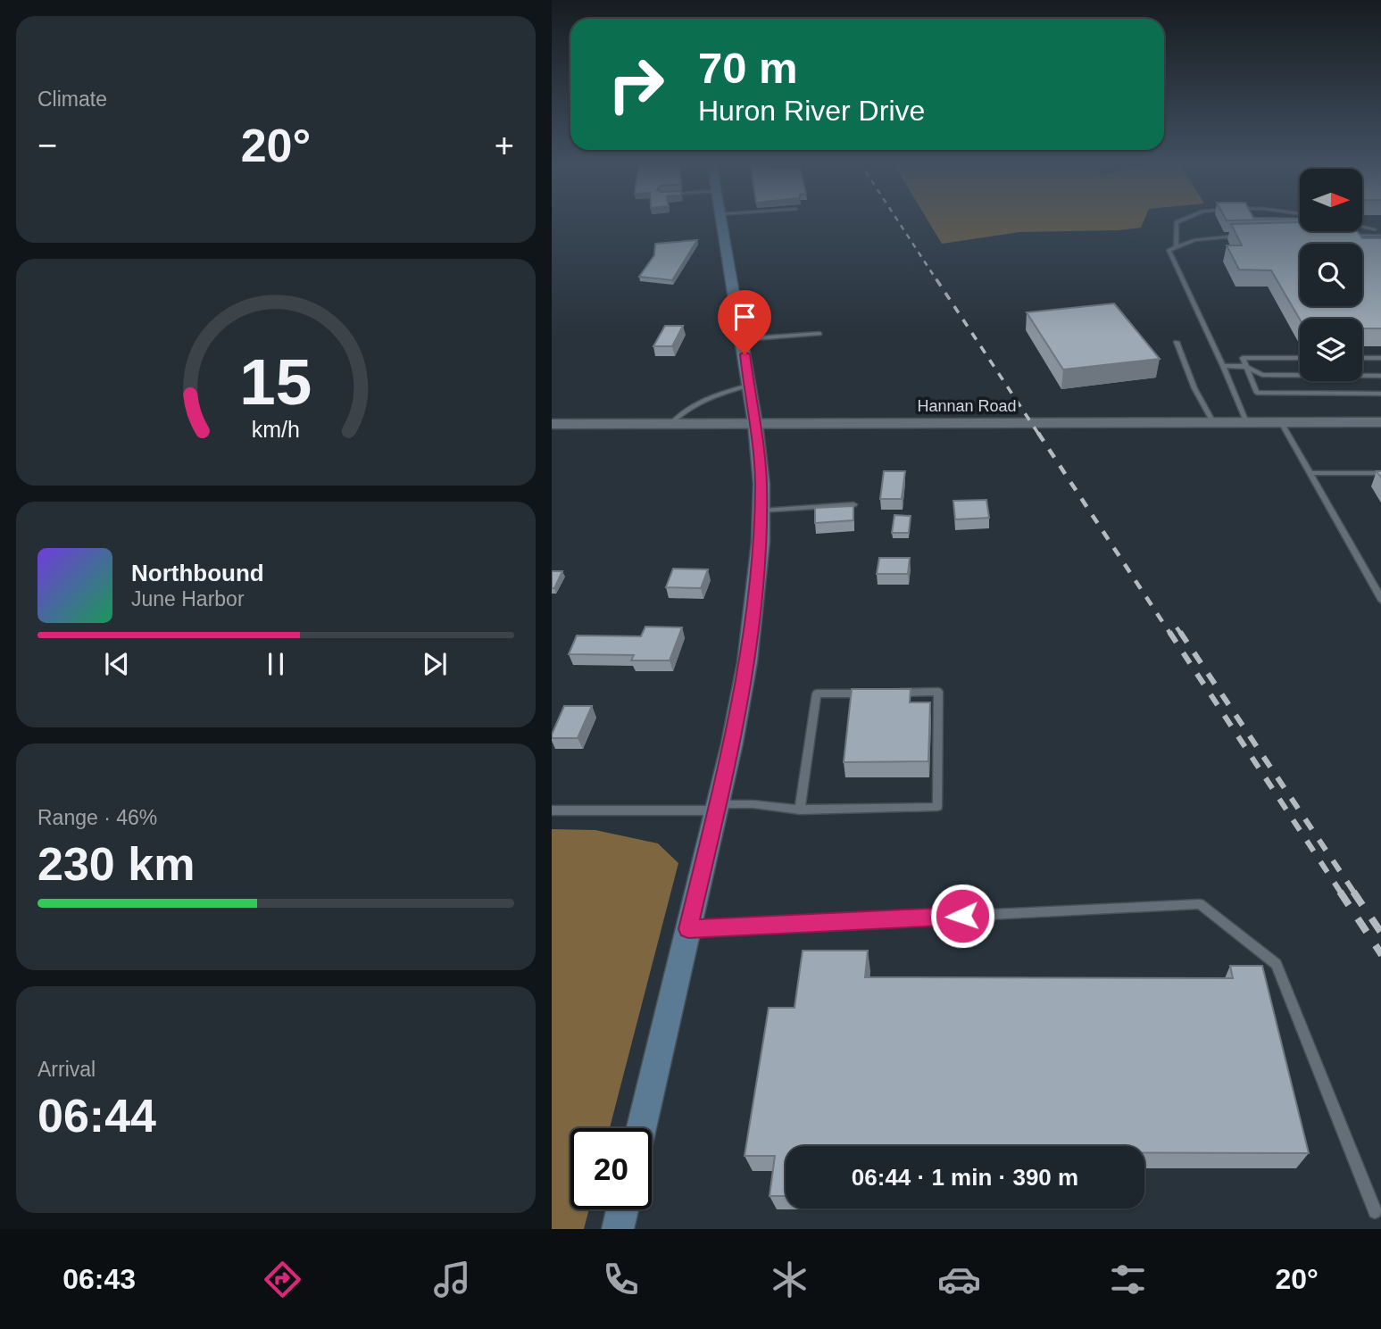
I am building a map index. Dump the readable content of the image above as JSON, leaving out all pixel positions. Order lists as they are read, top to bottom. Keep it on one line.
{"streets":{"street":["Hannan Road"]},"north":"right","page":{"tile":["Climate",["Range · 46%","230 km"],["Arrival","06:44"]],"turn":["70 m","Huron River Drive"],"heat":["−","20°","+"],"song":["Northbound","June Harbor"],"limit":"20","trip":"06:44 · 1 min · 390 m","tabs":["06:43","20°"],"gauge":["15","km/h"]}}
